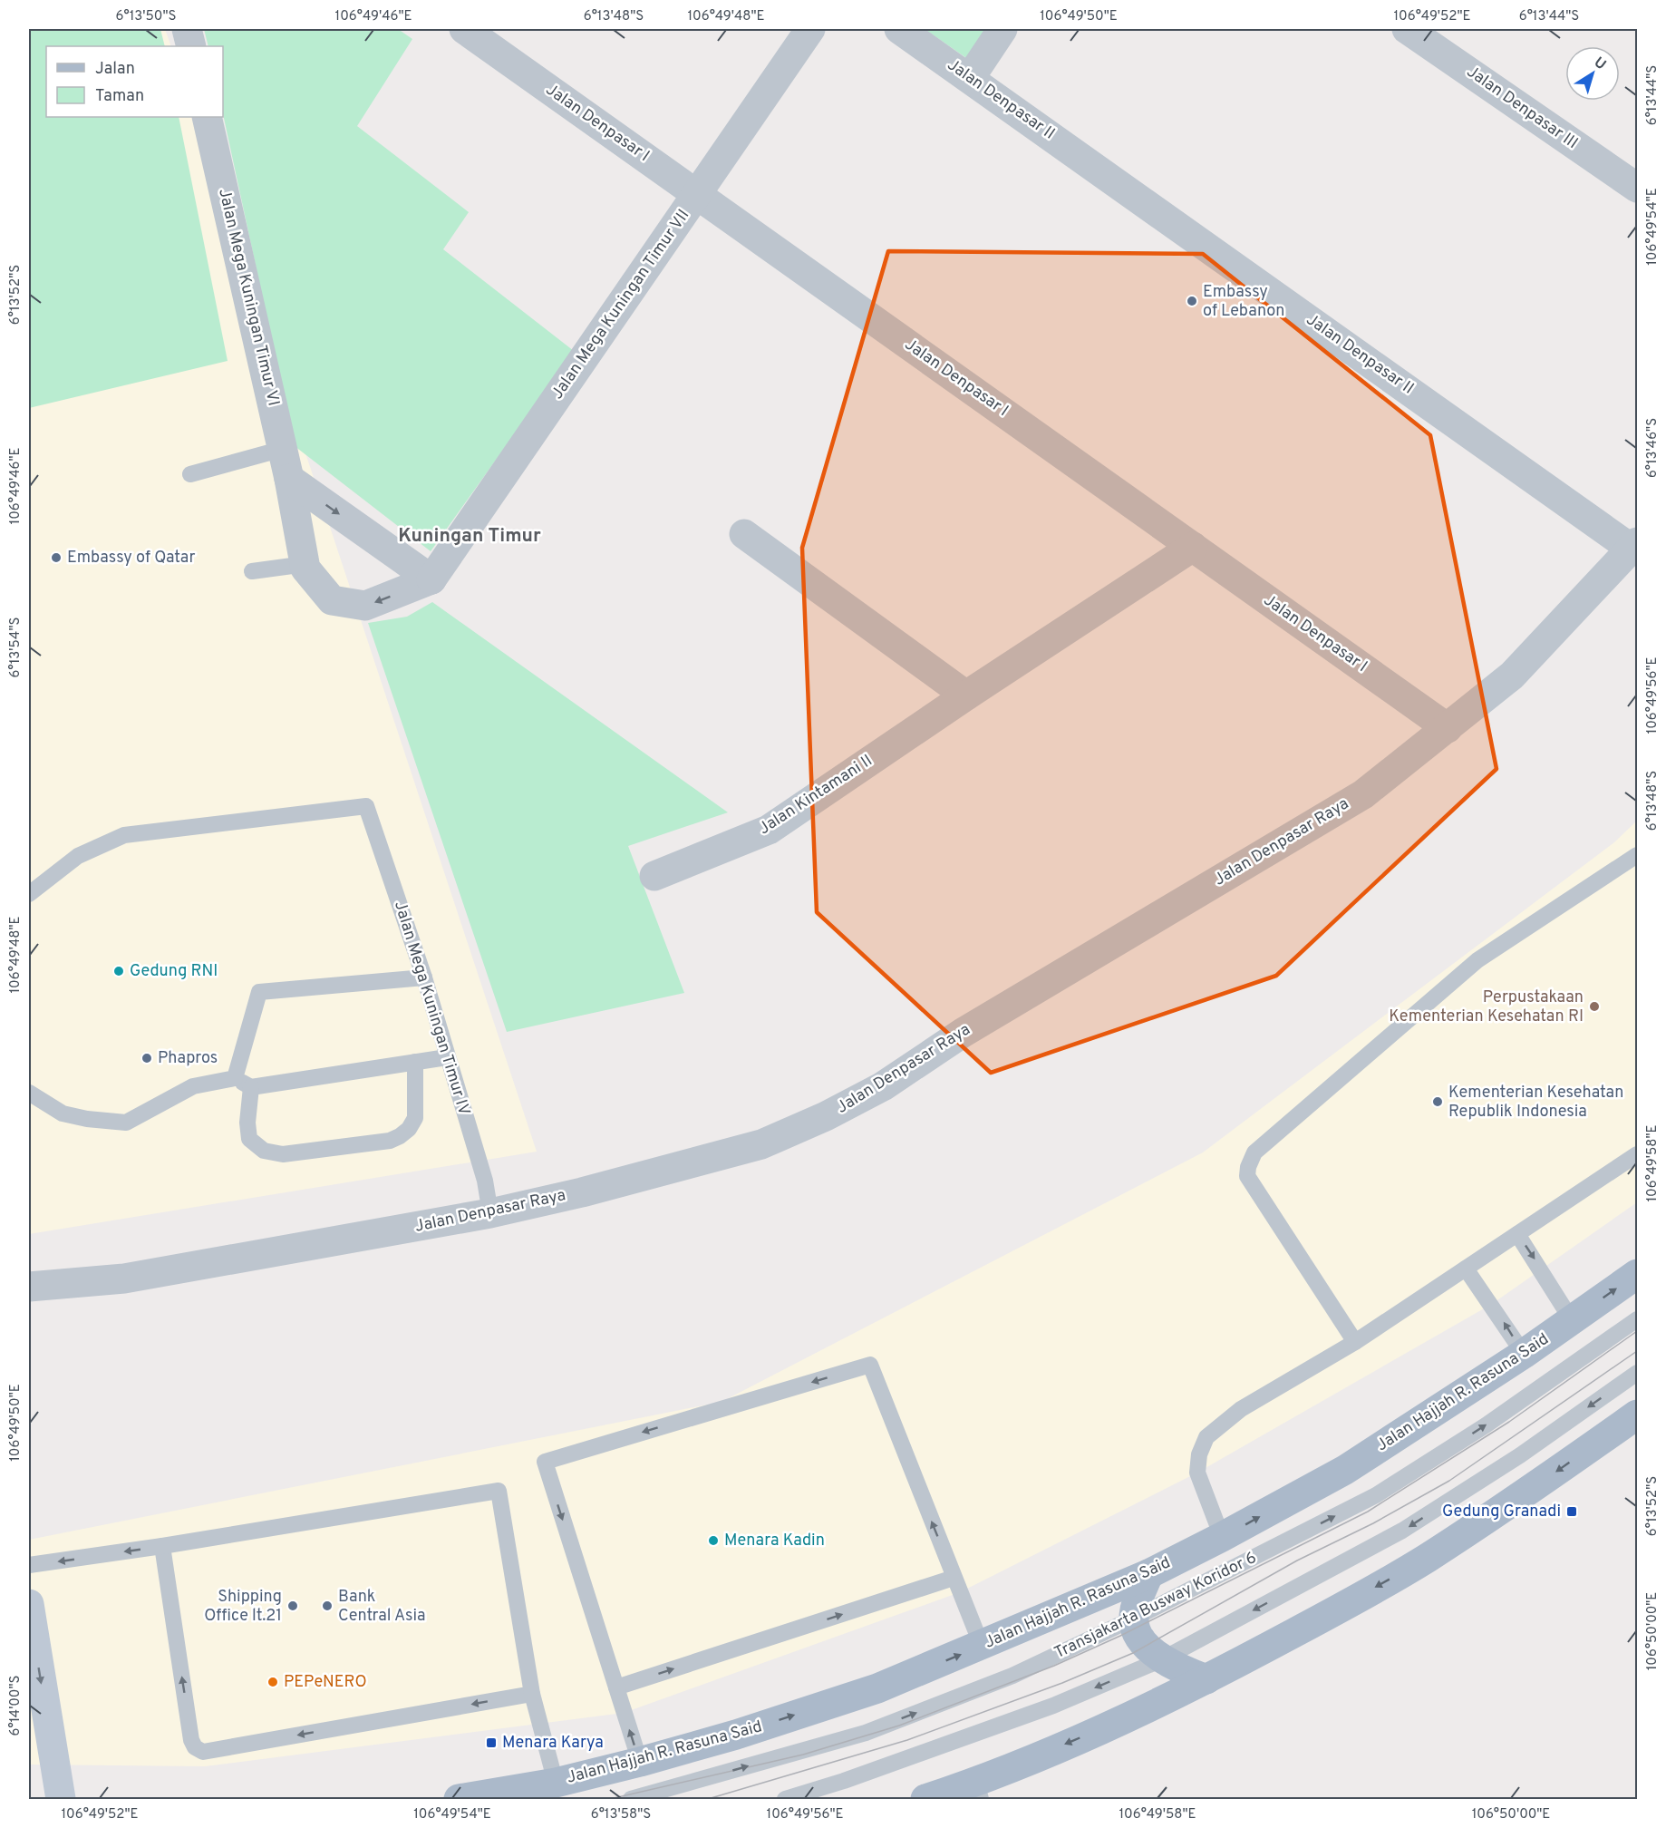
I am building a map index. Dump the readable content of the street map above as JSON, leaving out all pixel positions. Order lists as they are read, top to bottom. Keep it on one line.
{"streets":{"main road":["Jalan Hajjah R. Rasuna Said"],"street":["Jalan Denpasar II","Jalan Denpasar III","Jalan Denpasar I","Jalan Mega Kuningan Timur VI","Jalan Mega Kuningan Timur VII","Jalan Kintamani II","Jalan Denpasar Raya"],"lane":["Jalan Mega Kuningan Timur IV","Transjakarta Busway Koridor 6"]},"crossings":[["Jalan Denpasar II","Jalan Denpasar Raya"],["Jalan Denpasar I","Jalan Mega Kuningan Timur VII"],["Jalan Denpasar I","Jalan Kintamani II"],["Jalan Denpasar I","Jalan Denpasar Raya"],["Jalan Mega Kuningan Timur VI","Jalan Mega Kuningan Timur VII"],["Jalan Denpasar Raya","Jalan Mega Kuningan Timur IV"]],"districts":["Kuningan Timur"],"places":{"other":["Embassy of Lebanon","Embassy of Qatar","Gedung RNI","Perpustakaan Kementerian Kesehatan RI","Phapros","Kementerian Kesehatan Republik Indonesia","Menara Kadin","Shipping Office lt.21","Bank Central Asia","PEPeNERO"],"transit":["Gedung Granadi","Menara Karya"]},"legend":["Jalan","Taman"],"north":"top right","coordinates":["6°13'50\"S","106°49'46\"E","6°13'48\"S","106°49'48\"E","106°49'50\"E","106°49'52\"E","6°13'44\"S","106°49'54\"E","6°13'52\"S","6°13'46\"S","6°13'54\"S","106°49'56\"E","106°49'58\"E","106°50'00\"E","6°14'00\"S","6°13'58\"S"]}
